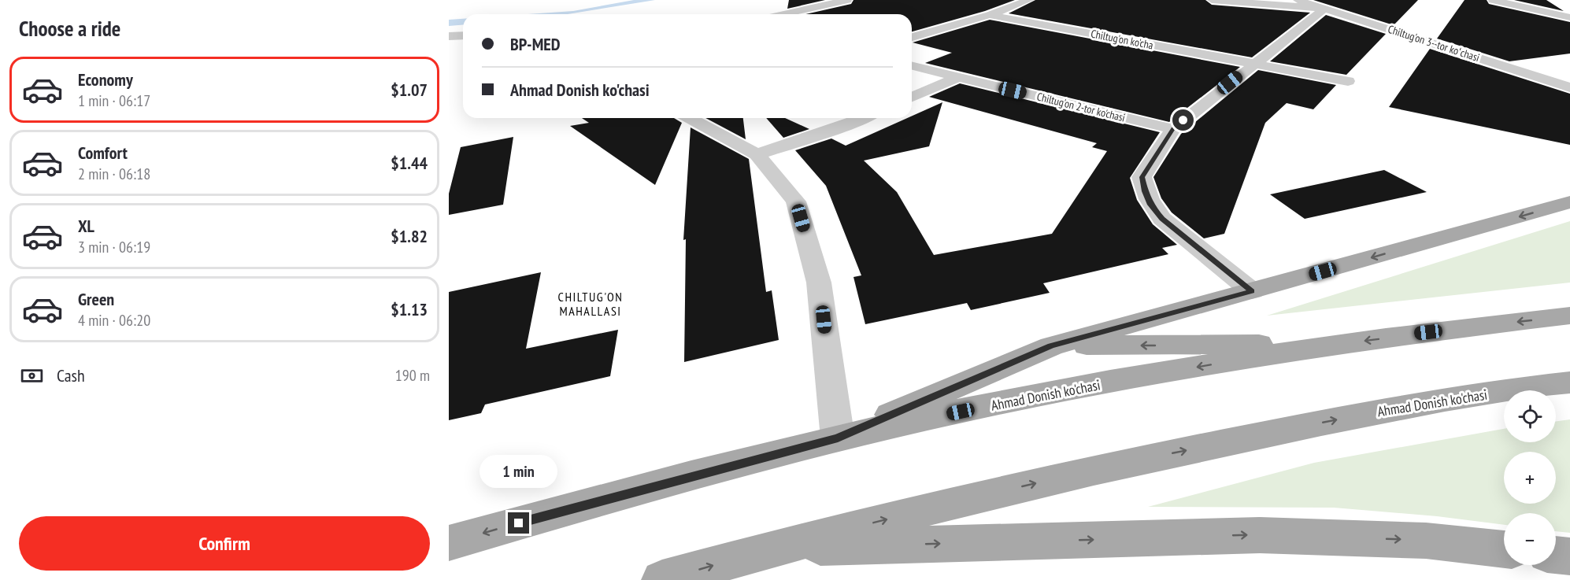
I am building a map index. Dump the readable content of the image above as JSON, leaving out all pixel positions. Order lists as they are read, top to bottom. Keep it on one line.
{"streets":{"main road":["Ahmad Donish ko'chasi"],"street":["Chiltug'on ko'cha","Chiltug'on 3--tor koʻchasi","Chiltug'on 2-tor ko'chasi"]},"districts":["CHILTUG'ON MAHALLASI"],"page":{"heading":"Choose a ride","banner":["BP-MED","Ahmad Donish ko'chasi"],"list":[{"name":"Economy","note":"1 min · 06:17","value":"$1.07"},{"name":"Comfort","note":"2 min · 06:18","value":"$1.44"},{"name":"XL","note":"3 min · 06:19","value":"$1.82"},{"name":"Green","note":"4 min · 06:20","value":"$1.13"}],"pay":["Cash","190 m"],"map_buttons":["+","−"],"bubble":"1 min","buttons":"Confirm"}}
